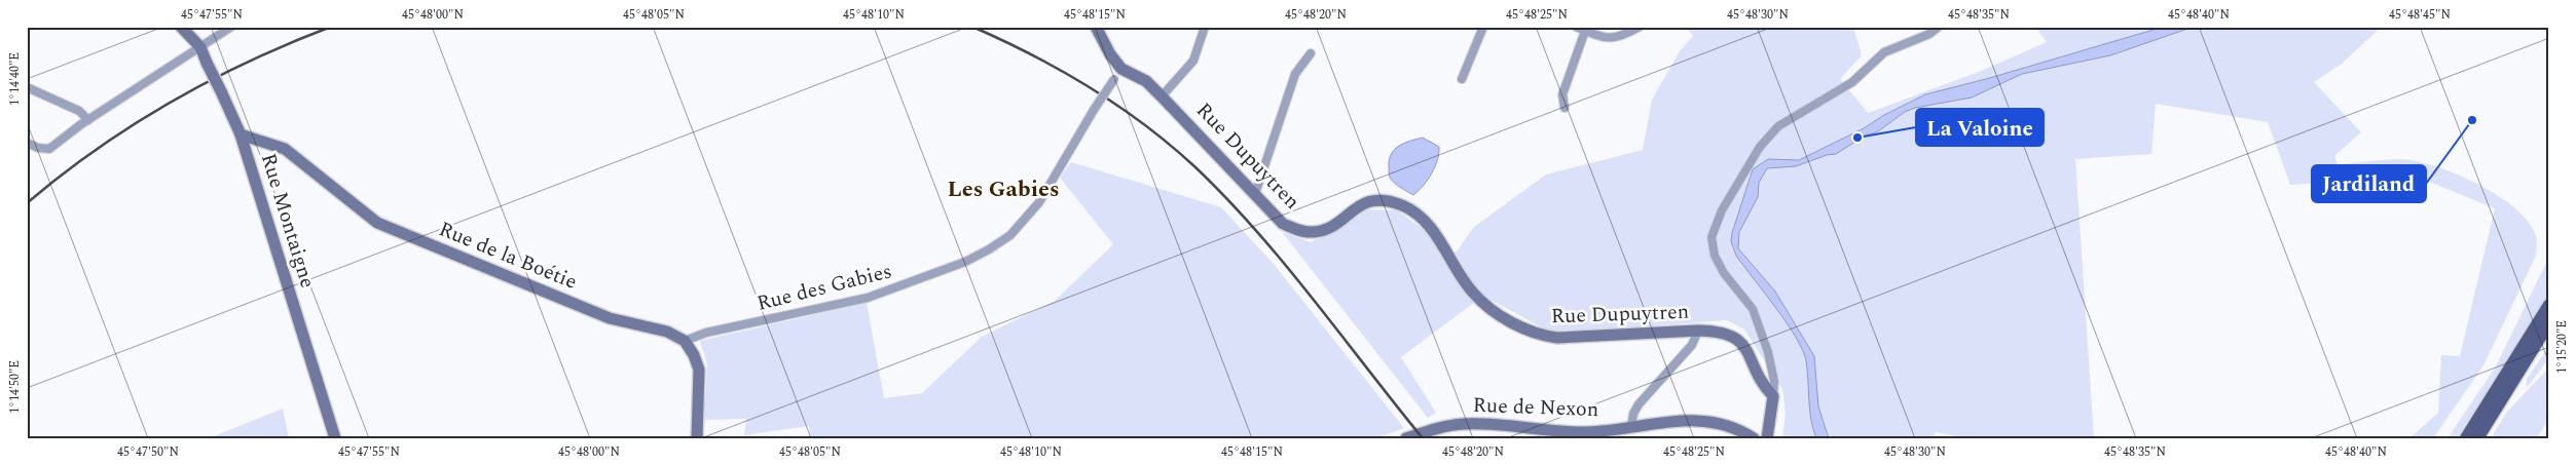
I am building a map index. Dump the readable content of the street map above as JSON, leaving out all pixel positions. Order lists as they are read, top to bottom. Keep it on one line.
{"streets":{"street":["Rue Dupuytren","Rue Montaigne","Rue de la Boétie","Rue des Gabies","Rue de Nexon"]},"crossings":[["Rue Dupuytren","Rue des Gabies"],["Rue Montaigne","Rue de la Boétie"],["Rue de la Boétie","Rue des Gabies"]],"districts":["Les Gabies"],"places":["Jardiland","La Valoine"],"coordinates":["45°47'55\"N","45°48'00\"N","45°48'05\"N","45°48'10\"N","45°48'15\"N","45°48'20\"N","45°48'25\"N","45°48'30\"N","45°48'35\"N","45°48'40\"N","45°48'45\"N","1°14'40\"E","1°15'20\"E","1°14'50\"E","45°47'50\"N"]}
